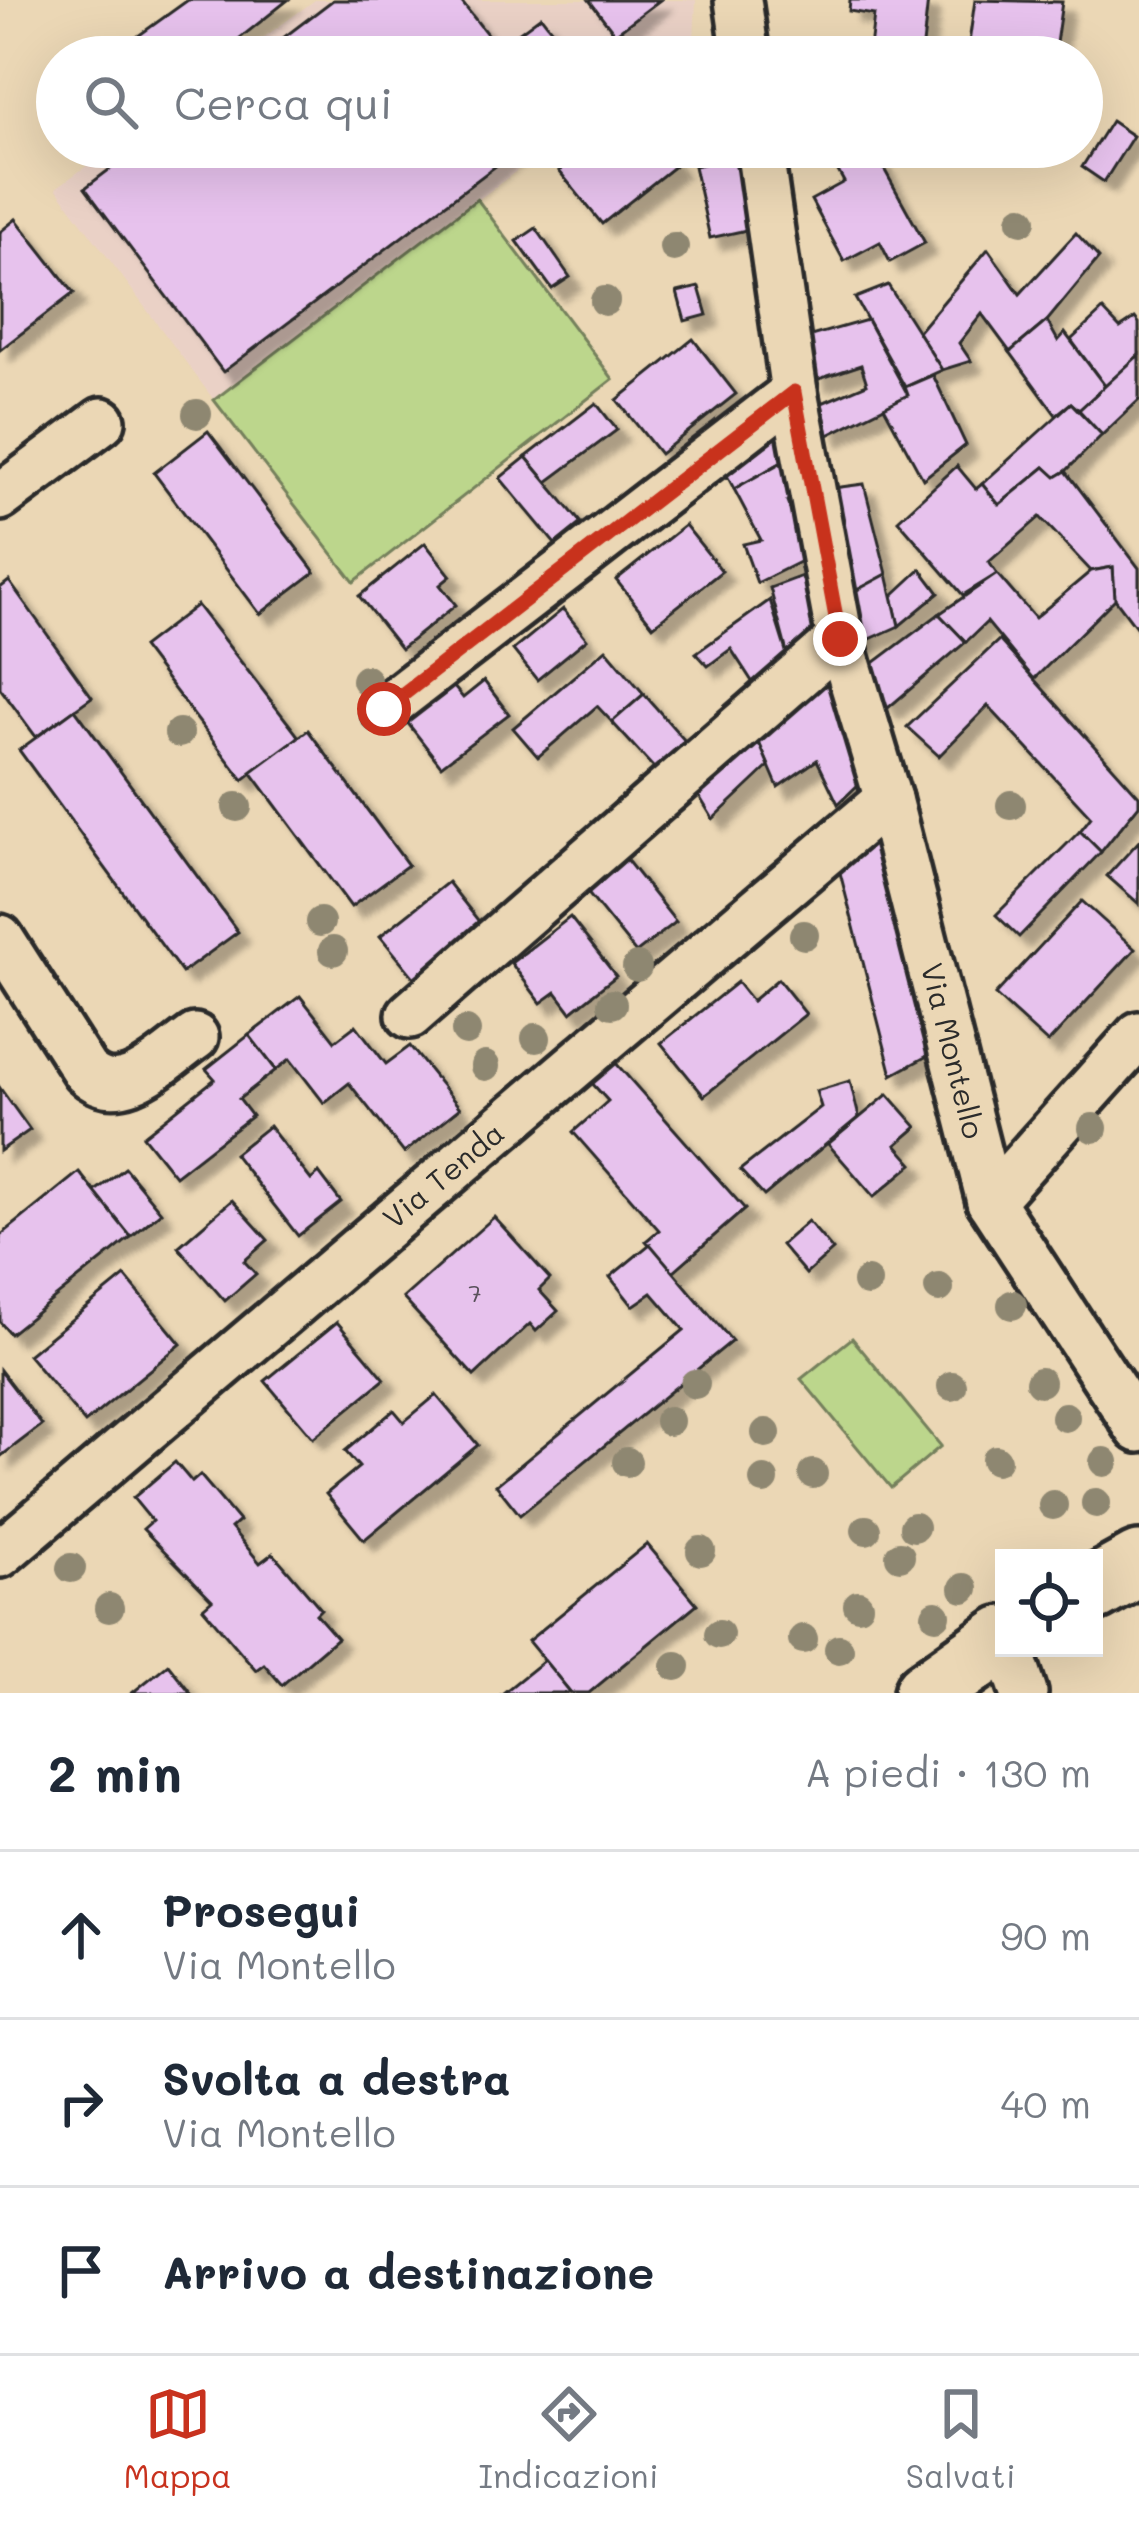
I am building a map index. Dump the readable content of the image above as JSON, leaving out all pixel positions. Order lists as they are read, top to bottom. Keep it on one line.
{"streets":{"street":["Via Montello","Via Tenda"]},"crossings":[["Via Montello","Via Tenda"]],"house_numbers":["7"],"page":{"search":"Cerca qui","heading":["2 min","A piedi · 130 m"],"list":[["Prosegui","Via Montello","90 m"],["Svolta a destra","Via Montello","40 m"],"Arrivo a destinazione"],"nav":["Mappa","Indicazioni","Salvati"]}}
